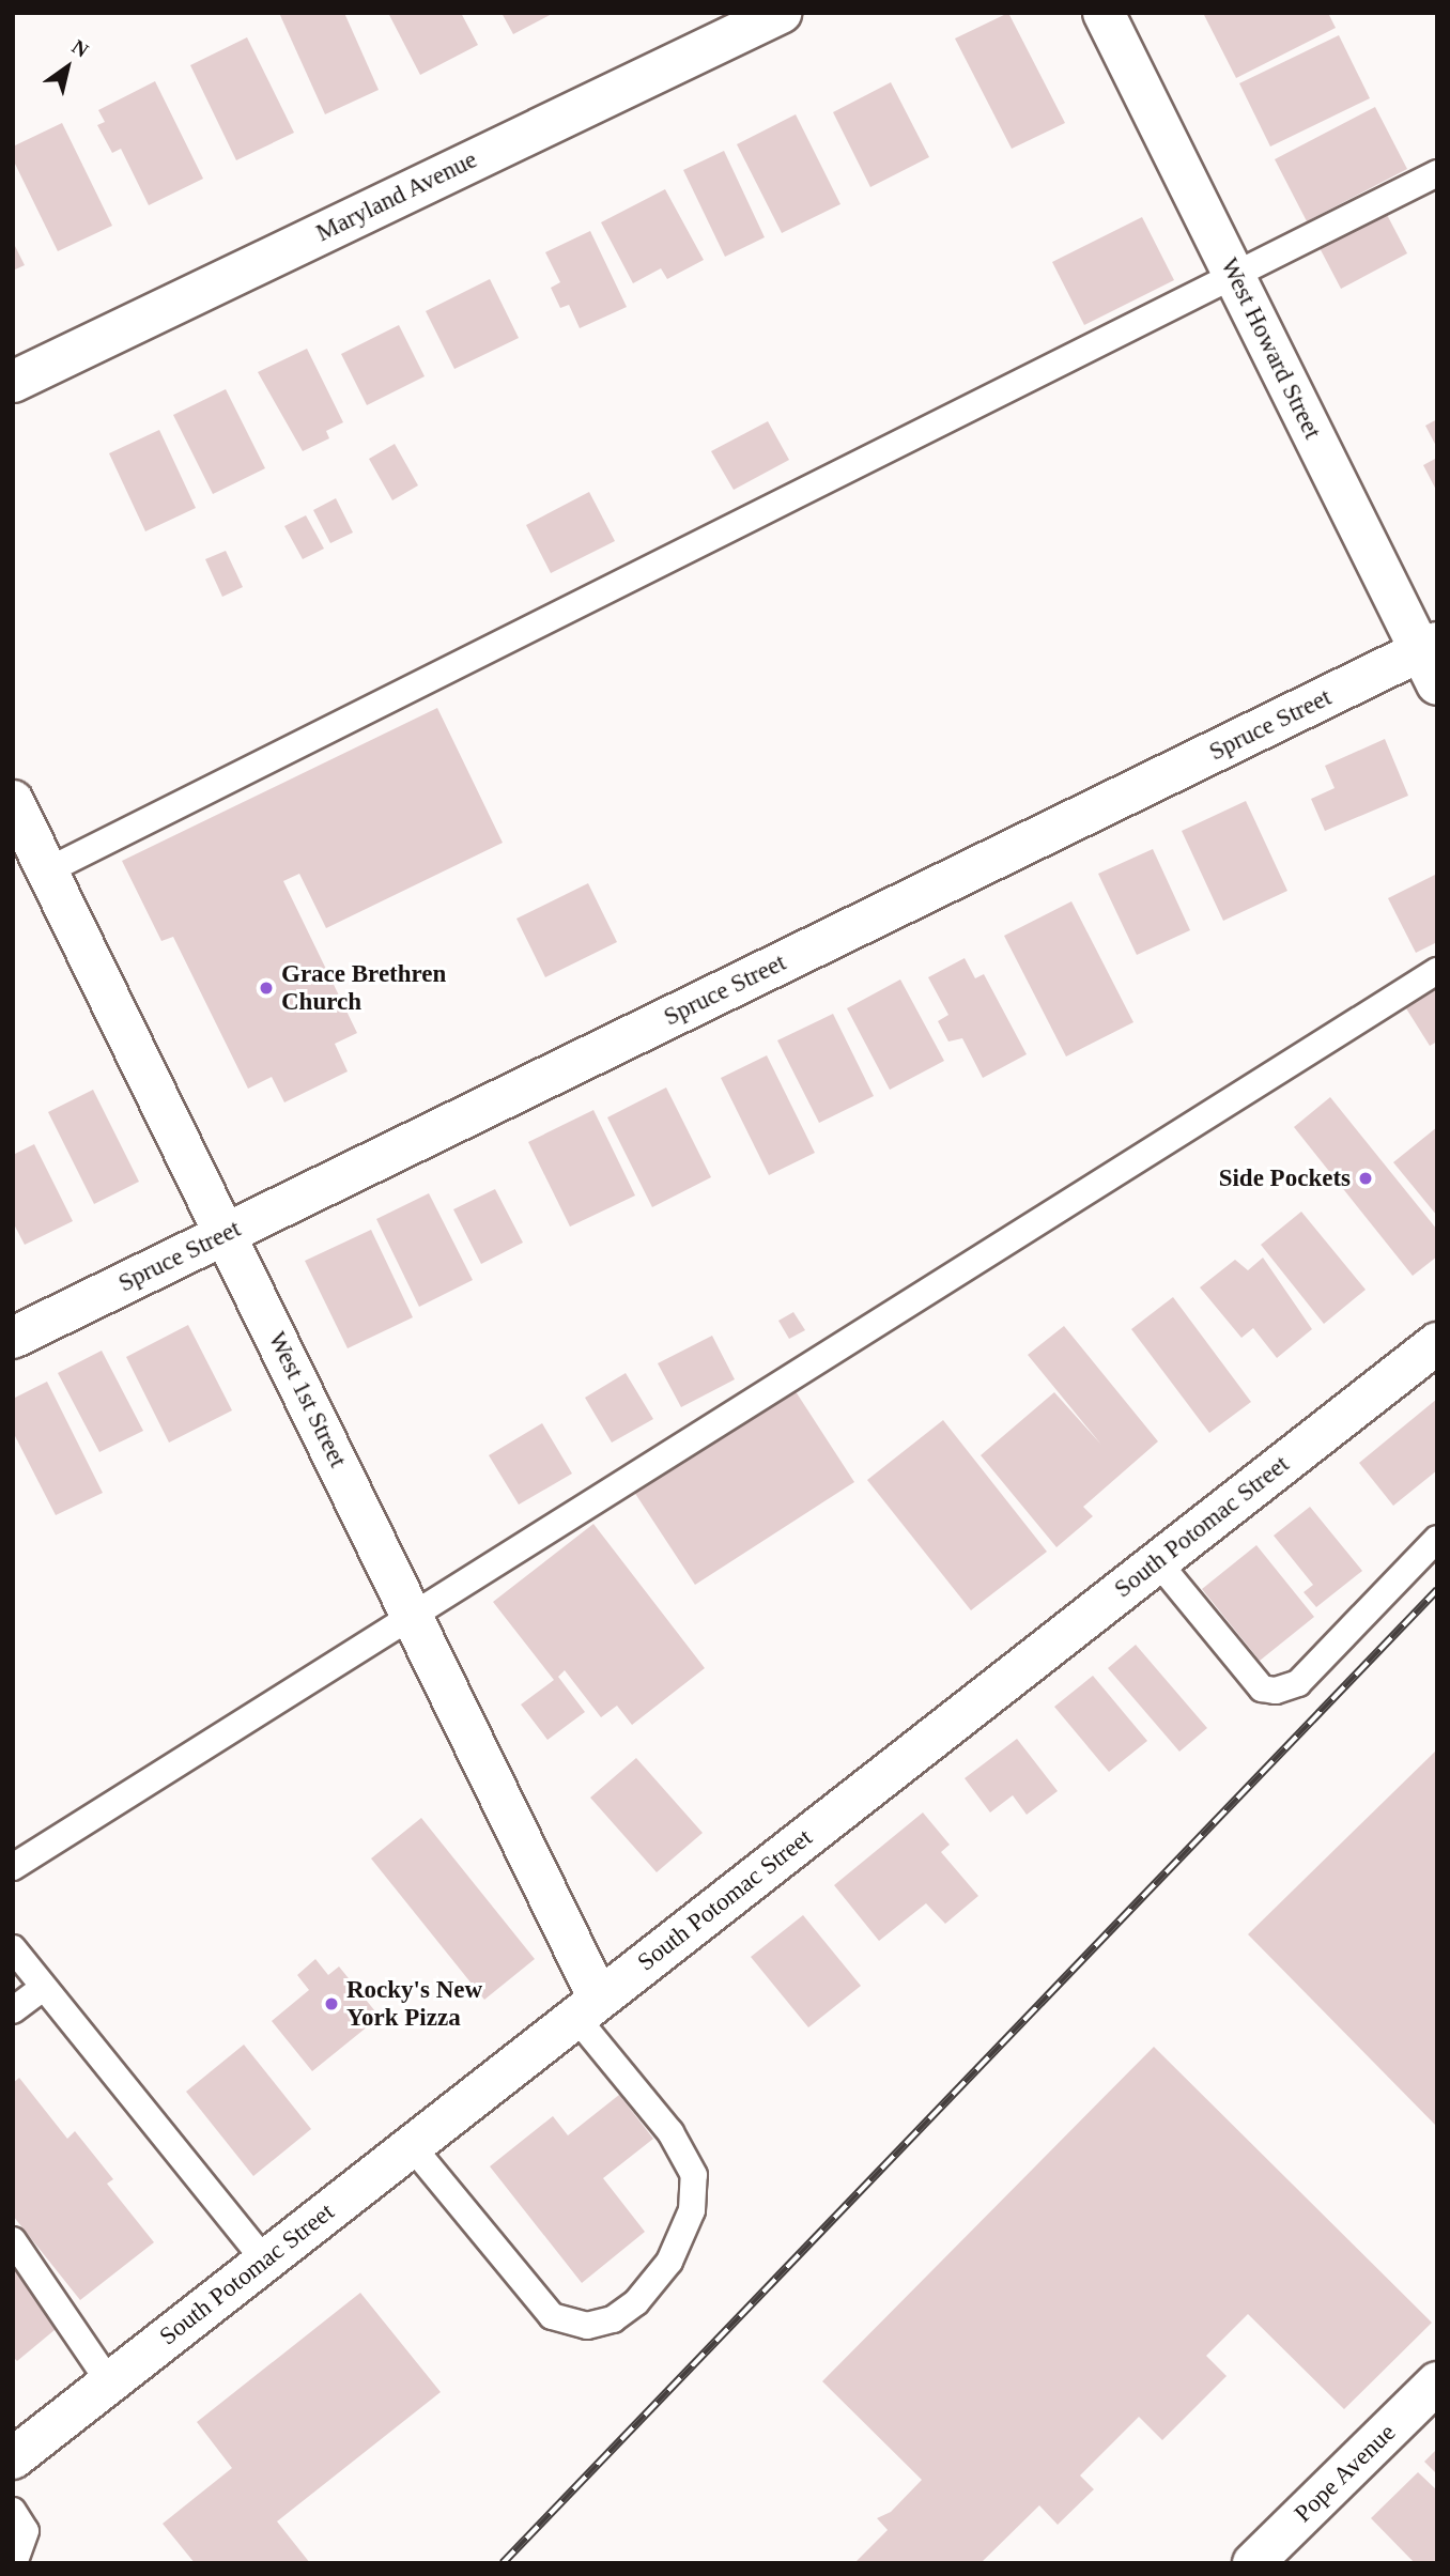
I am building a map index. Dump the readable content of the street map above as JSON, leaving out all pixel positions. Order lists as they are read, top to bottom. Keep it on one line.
{"streets":{"street":["Maryland Avenue","West Howard Street","Spruce Street","West 1st Street","South Potomac Street","Pope Avenue"]},"crossings":[["West Howard Street","Spruce Street"],["Spruce Street","West 1st Street"],["West 1st Street","South Potomac Street"]],"places":["Grace Brethren Church","Side Pockets","Rocky's New York Pizza"],"north":"top right"}
